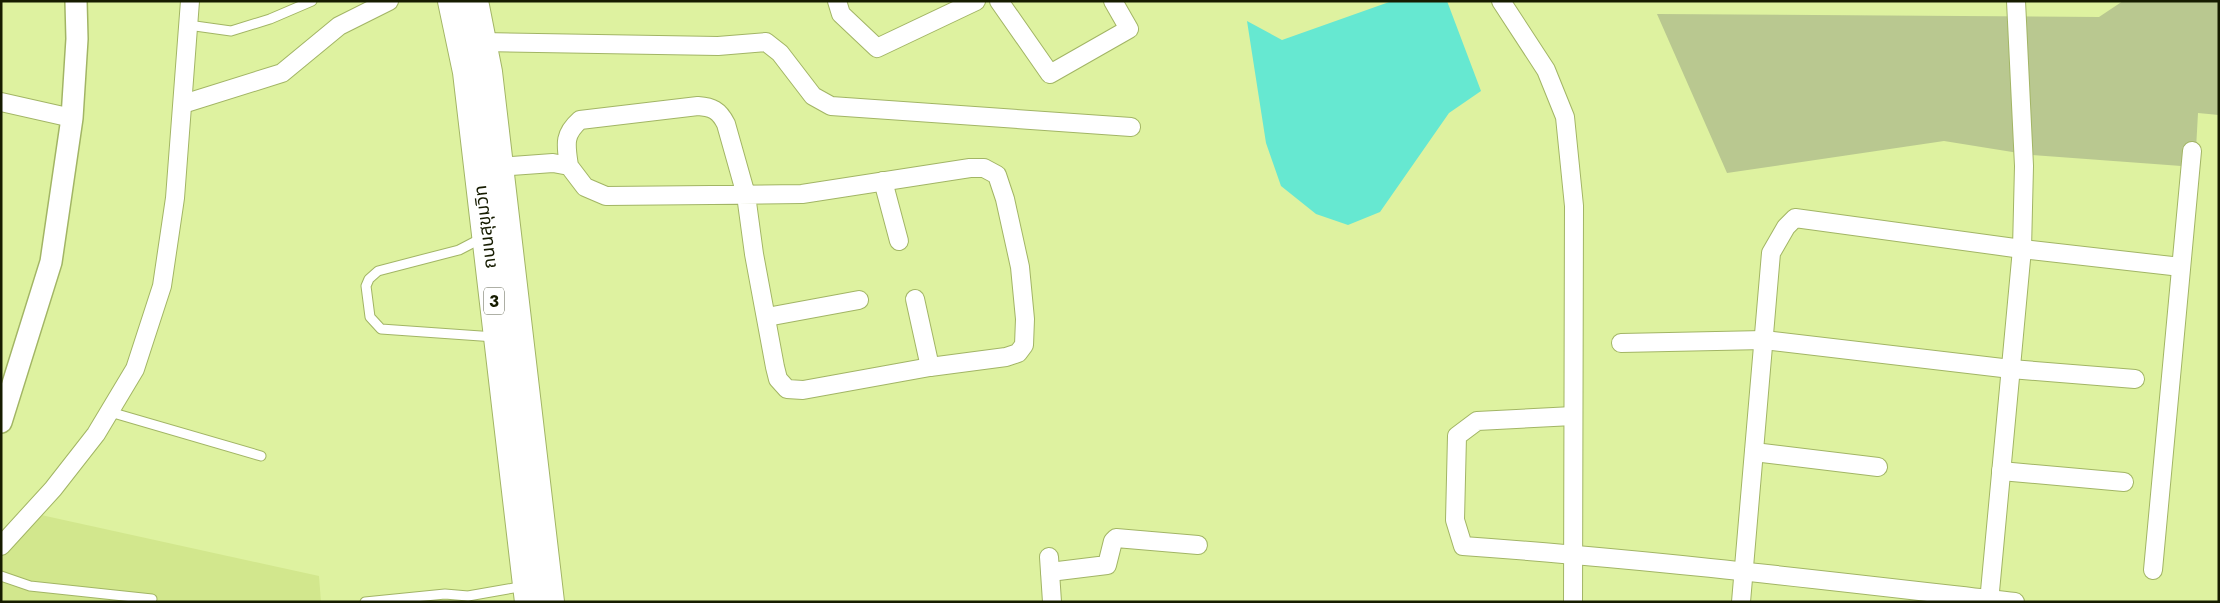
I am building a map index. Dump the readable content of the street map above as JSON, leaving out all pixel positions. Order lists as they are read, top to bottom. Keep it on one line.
{"streets":{"main road":["ถนนสุขุมวิท","3"]}}
